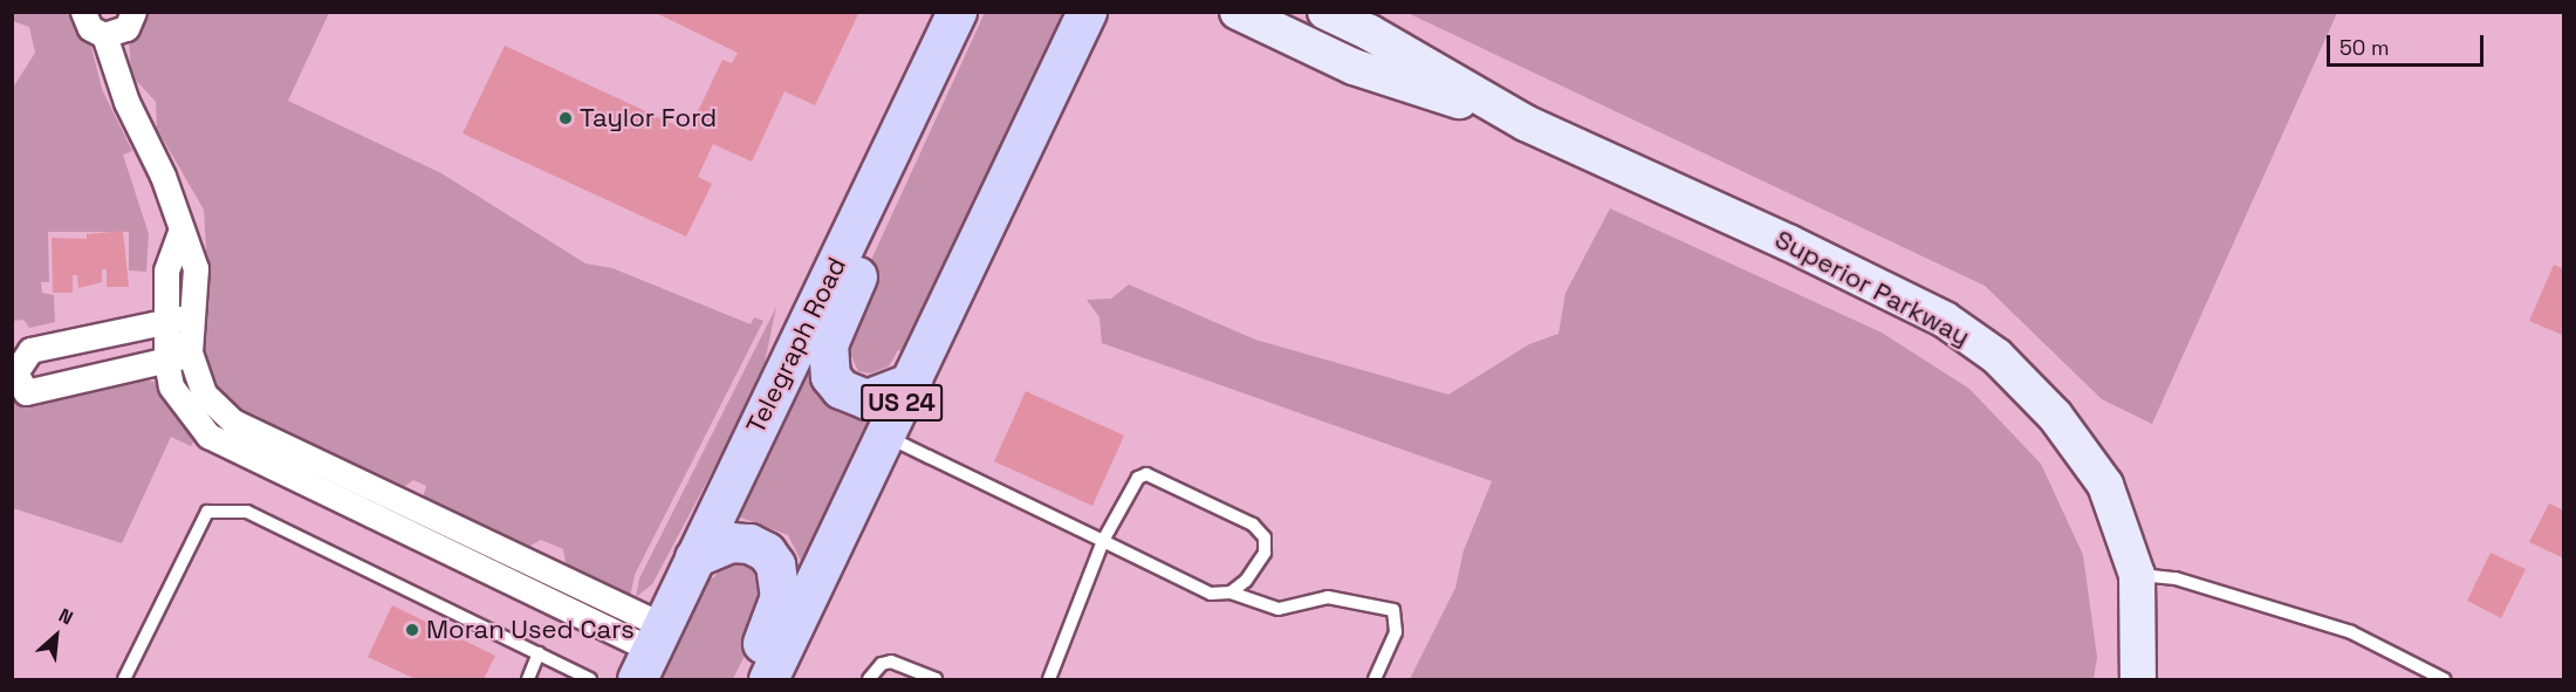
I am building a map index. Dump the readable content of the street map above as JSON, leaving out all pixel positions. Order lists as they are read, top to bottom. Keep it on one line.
{"streets":{"main road":["Superior Parkway","Telegraph Road","US 24"]},"places":["Taylor Ford","Moran Used Cars"],"scale_bar":"50 m","north":"top right"}
